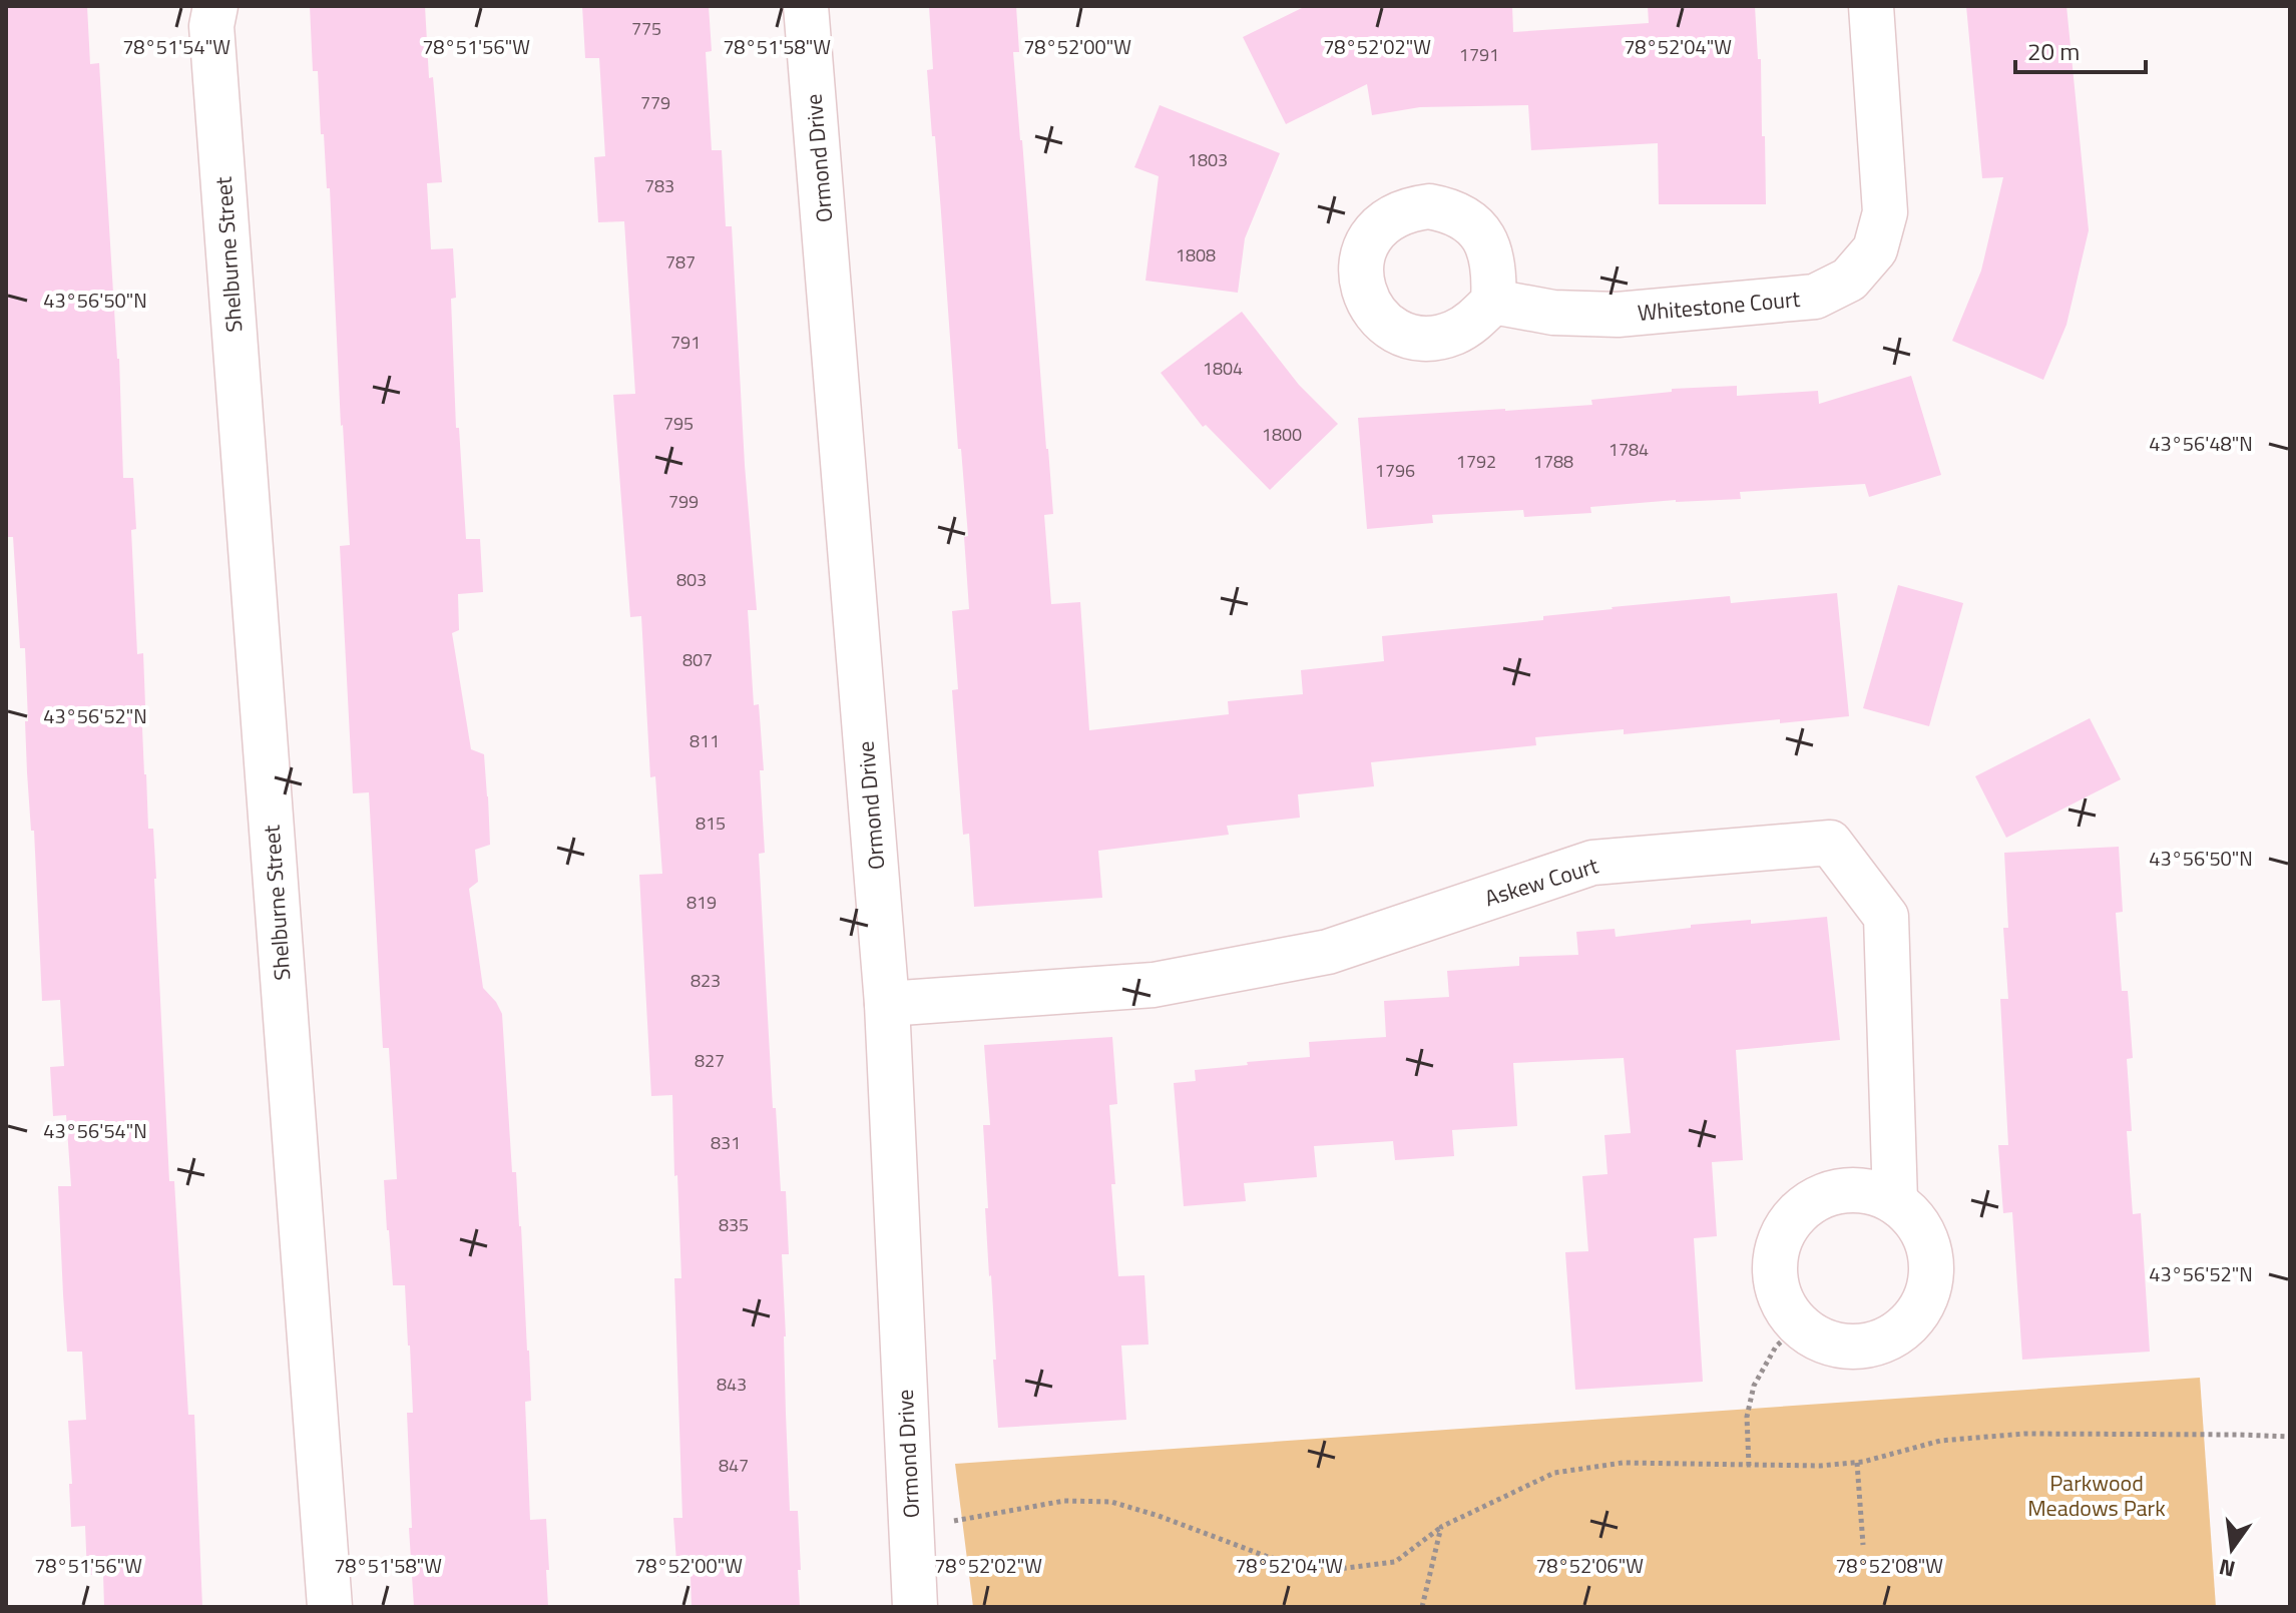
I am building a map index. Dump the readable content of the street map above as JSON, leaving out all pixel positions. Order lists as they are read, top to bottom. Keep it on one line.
{"streets":{"street":["Ormond Drive","Shelburne Street","Whitestone Court","Askew Court"]},"crossings":[["Ormond Drive","Askew Court"]],"parks":["Parkwood Meadows Park"],"house_numbers":["775","1791","779","1803","783","1808","787","791","1804","795","1800","1784","1792","1788","1796","799","803","807","811","815","819","823","827","831","835","843","847"],"scale_bar":"20 m","north":"bottom","coordinates":["78°51'54\"W","78°51'56\"W","78°51'58\"W","78°52'00\"W","78°52'02\"W","78°52'04\"W","43°56'50\"N","43°56'48\"N","43°56'52\"N","43°56'54\"N","78°52'06\"W","78°52'08\"W"]}
